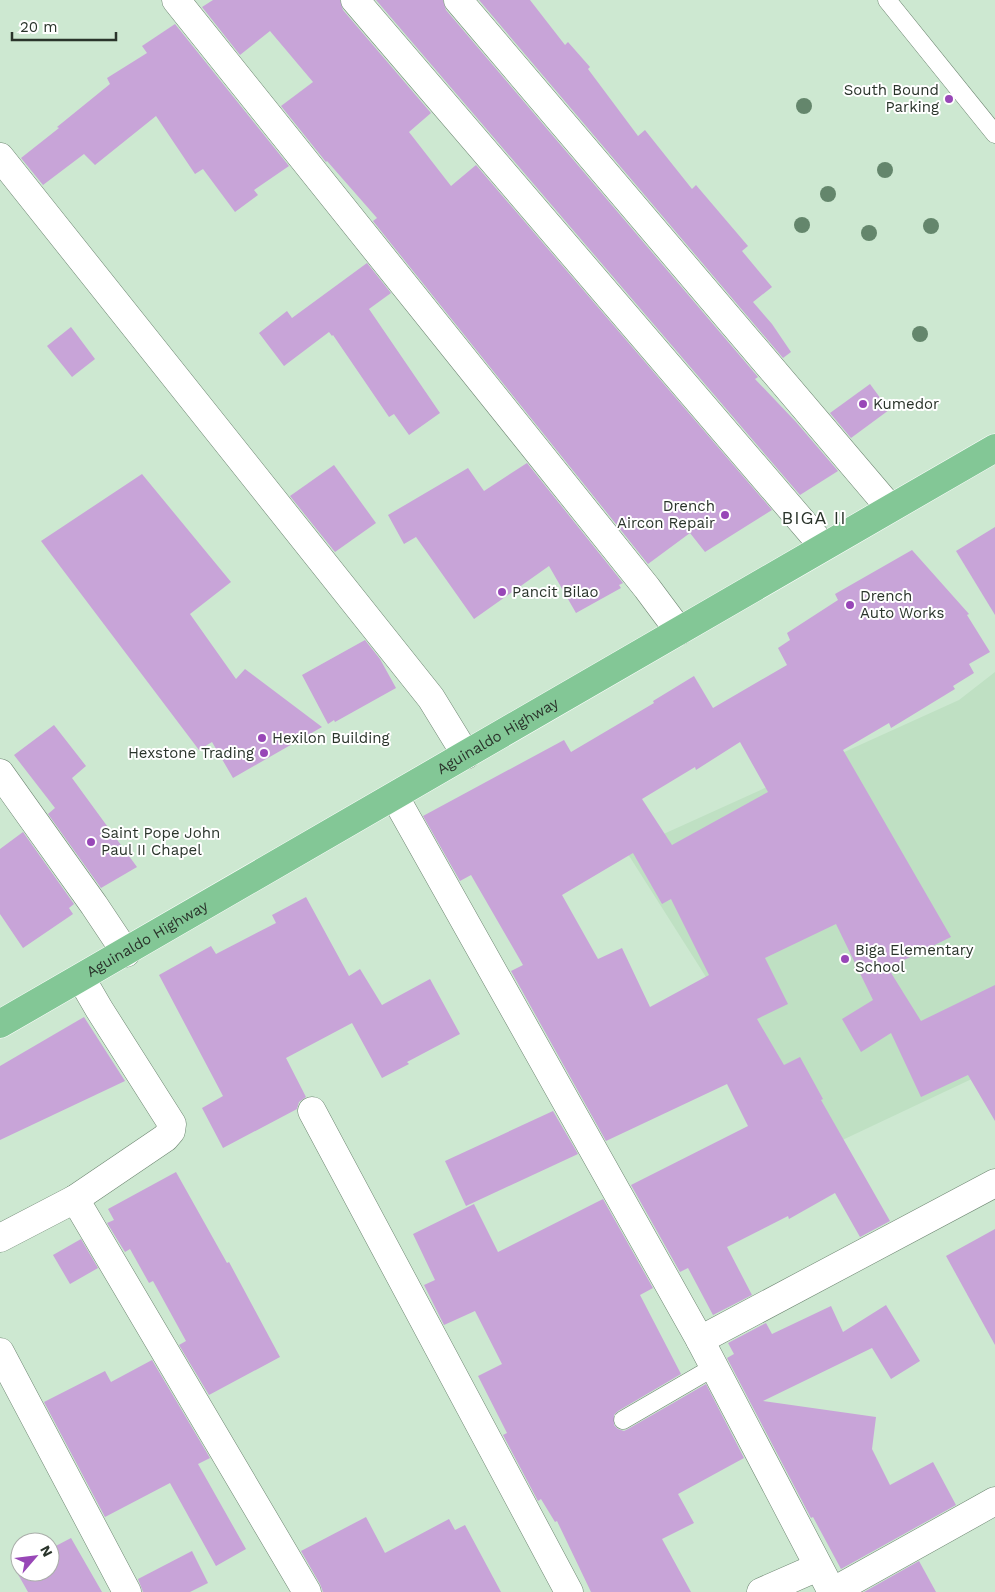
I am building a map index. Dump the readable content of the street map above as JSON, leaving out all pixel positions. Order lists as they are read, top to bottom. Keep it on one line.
{"streets":{"main road":["Aguinaldo Highway"]},"districts":["BIGA II"],"places":["South Bound Parking","Kumedor","Drench Aircon Repair","Pancit Bilao","Drench Auto Works","Hexilon Building","Hexstone Trading","Saint Pope John Paul II Chapel","Biga Elementary School"],"scale_bar":"20 m","north":"top right"}
